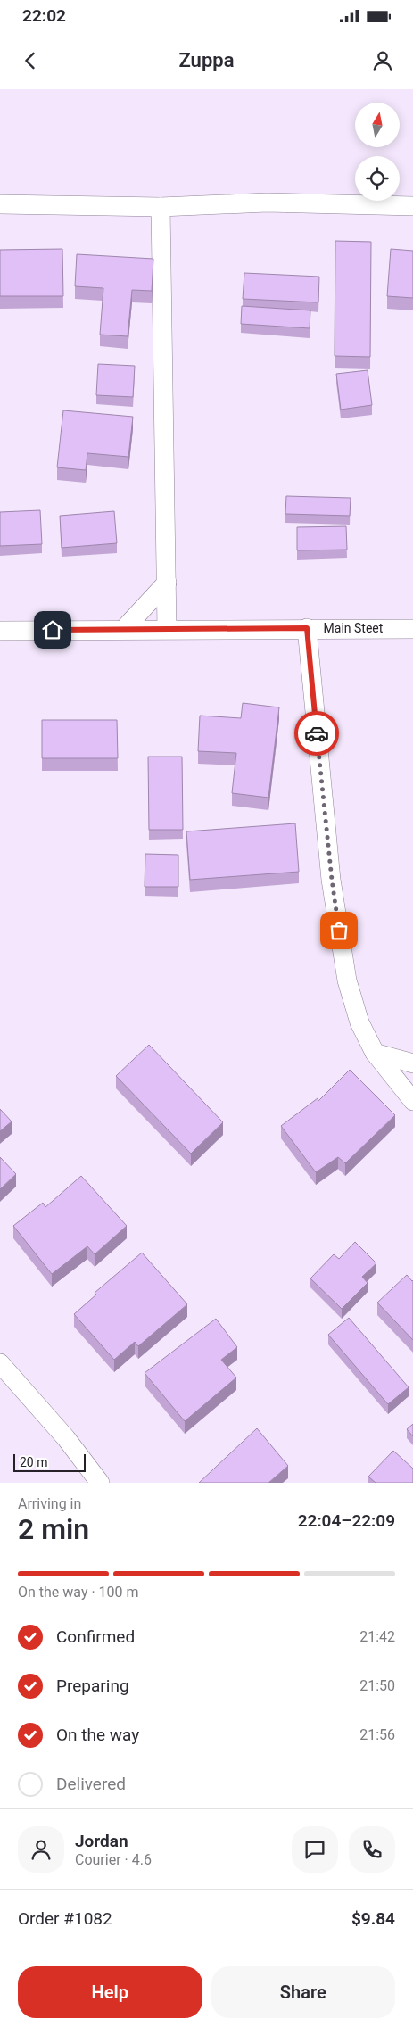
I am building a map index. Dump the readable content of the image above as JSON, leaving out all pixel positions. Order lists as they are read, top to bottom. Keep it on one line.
{"streets":{"street":["Main Steet"]},"scale_bar":"20 m","north":"top","page":{"status":"22:02","header":"Zuppa","scale":"20 m","heading":["2 min","Arriving in","22:04–22:09"],"panel":["Jordan","Courier · 4.6","Order #1082","$9.84"],"bar":"On the way · 100 m","list":[["Confirmed","21:42"],["Preparing","21:50"],["On the way","21:56"],"Delivered"],"buttons":["Help","Share"]}}
